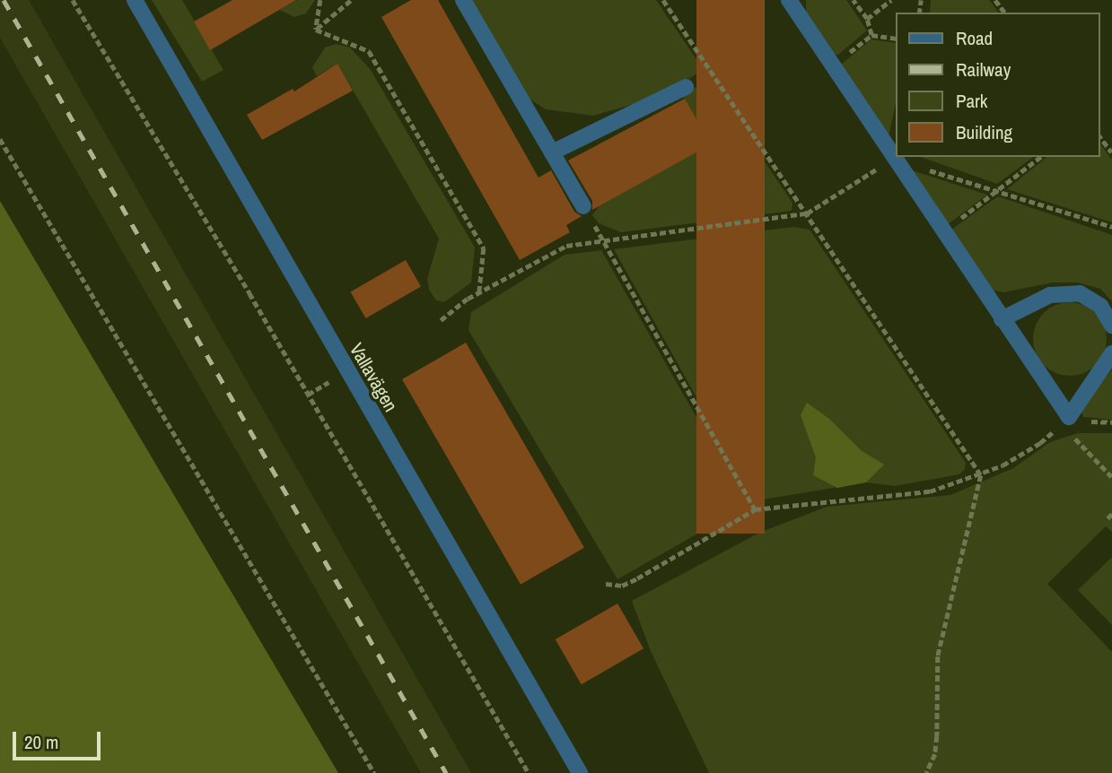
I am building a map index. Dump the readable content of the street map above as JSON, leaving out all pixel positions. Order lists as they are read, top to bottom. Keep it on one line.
{"streets":{"street":["Vallavägen"]},"legend":["Road","Railway","Park","Building"],"scale_bar":"20 m"}
